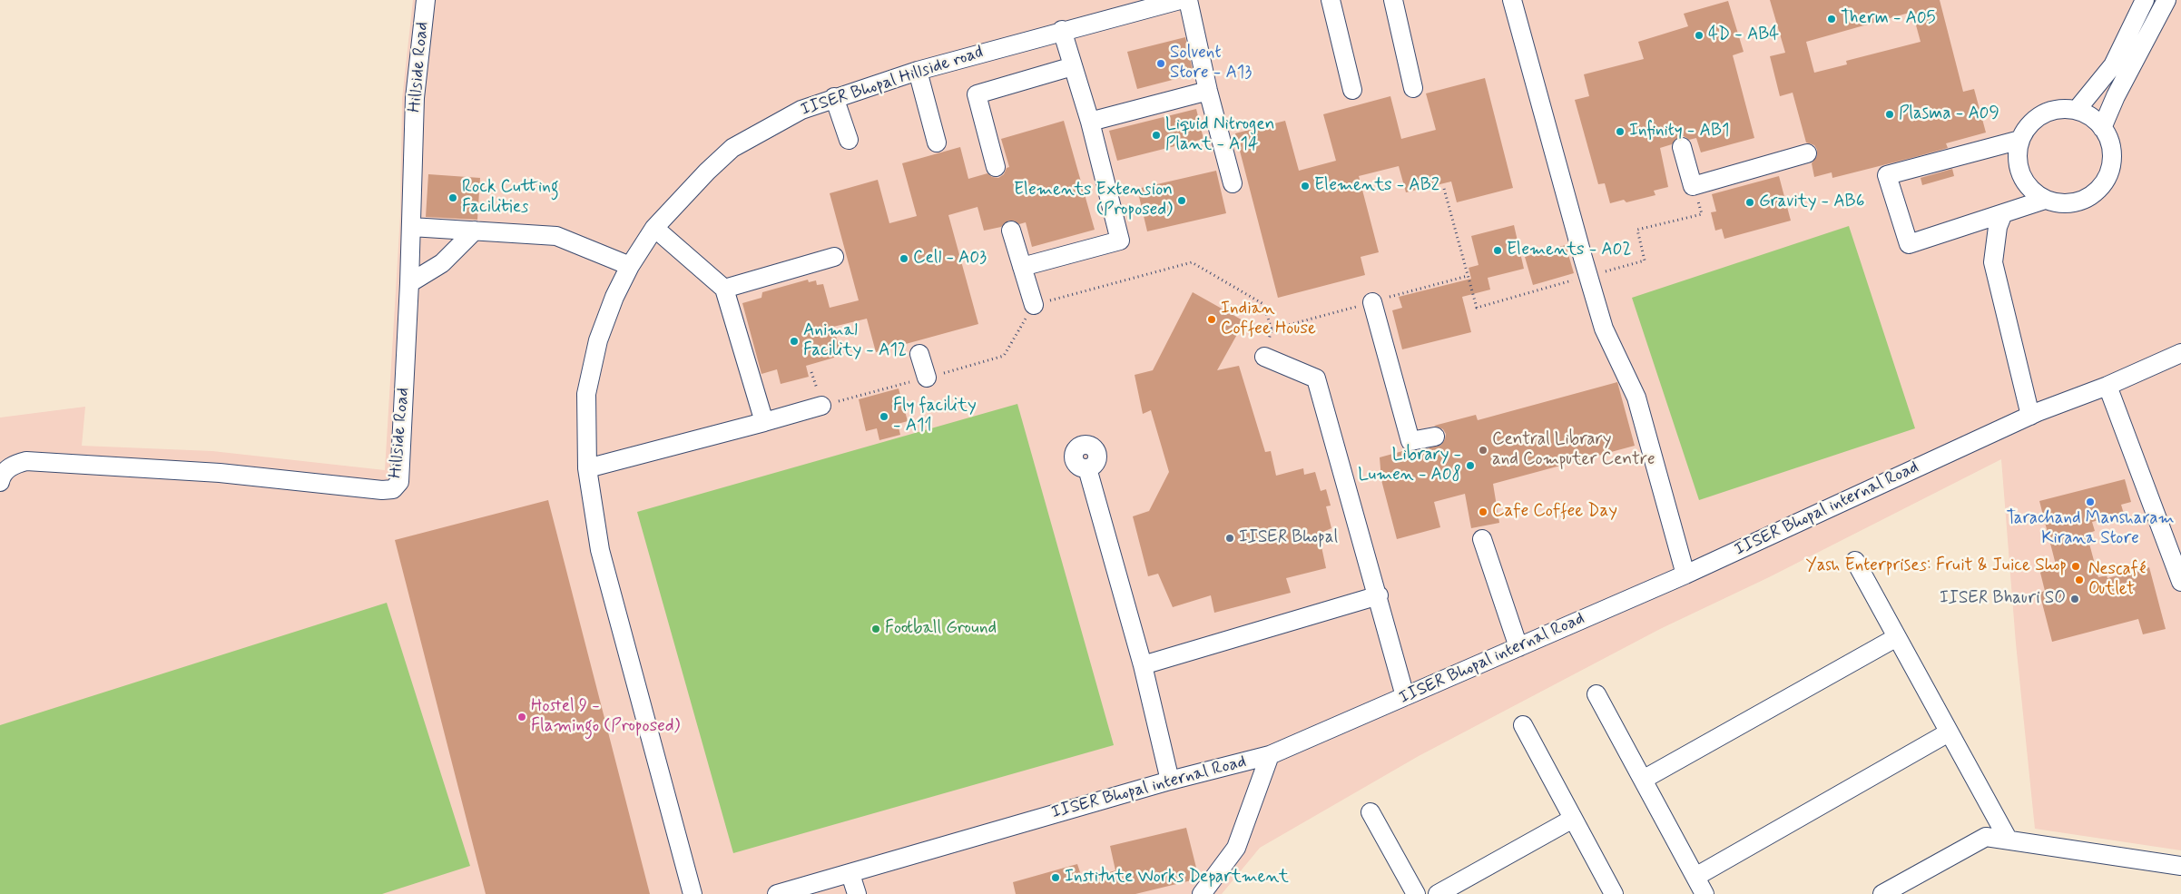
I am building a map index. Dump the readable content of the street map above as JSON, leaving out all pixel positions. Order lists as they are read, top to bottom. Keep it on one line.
{"streets":{"street":["Hillside Road","IISER Bhopal Hillside road","IISER Bhopal internal Road"]},"places":["Therm - A05","4D - AB4","Solvent Store - A13","Plasma - A09","Infinity - AB1","Liquid Nitrogen Plant - A14","Elements - AB2","Rock Cutting Facilities","Elements Extension (Proposed)","Gravity - AB6","Elements - A02","Cell - A03","Indian Coffee House","Animal Facility - A12","Fly facility - A11","Central Library and Computer Centre","Library - Lumen - A08","Tarachand Mansharam Kirana Store","Cafe Coffee Day","IISER Bhopal","Yash Enterprises: Fruit & Juice Shop","Nescafé Outlet","IISER Bhauri SO","Football Ground","Hostel 9 - Flamingo (Proposed)","Institute Works Department"]}
